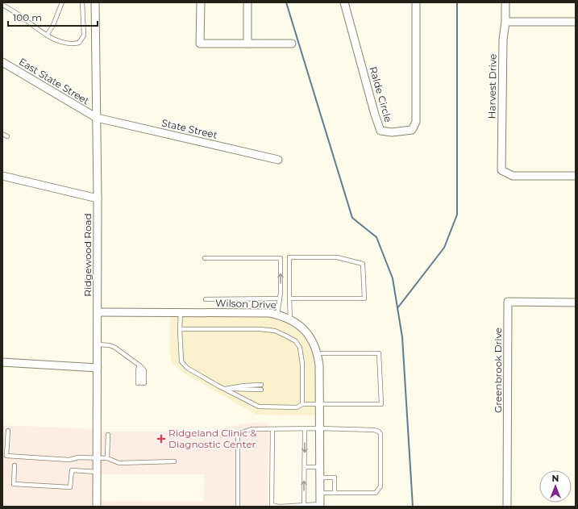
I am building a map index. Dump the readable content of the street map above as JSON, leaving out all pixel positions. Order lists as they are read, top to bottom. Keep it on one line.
{"streets":{"street":["East State Street","Harvest Drive","Ralde Circle","State Street","Ridgewood Road","Wilson Drive","Greenbrook Drive"]},"crossings":[["East State Street","State Street"],["East State Street","Ridgewood Road"],["State Street","Ridgewood Road"],["Ridgewood Road","Wilson Drive"]],"places":{"health":["Ridgeland Clinic & Diagnostic Center"]},"scale_bar":"100 m","north":"top"}
